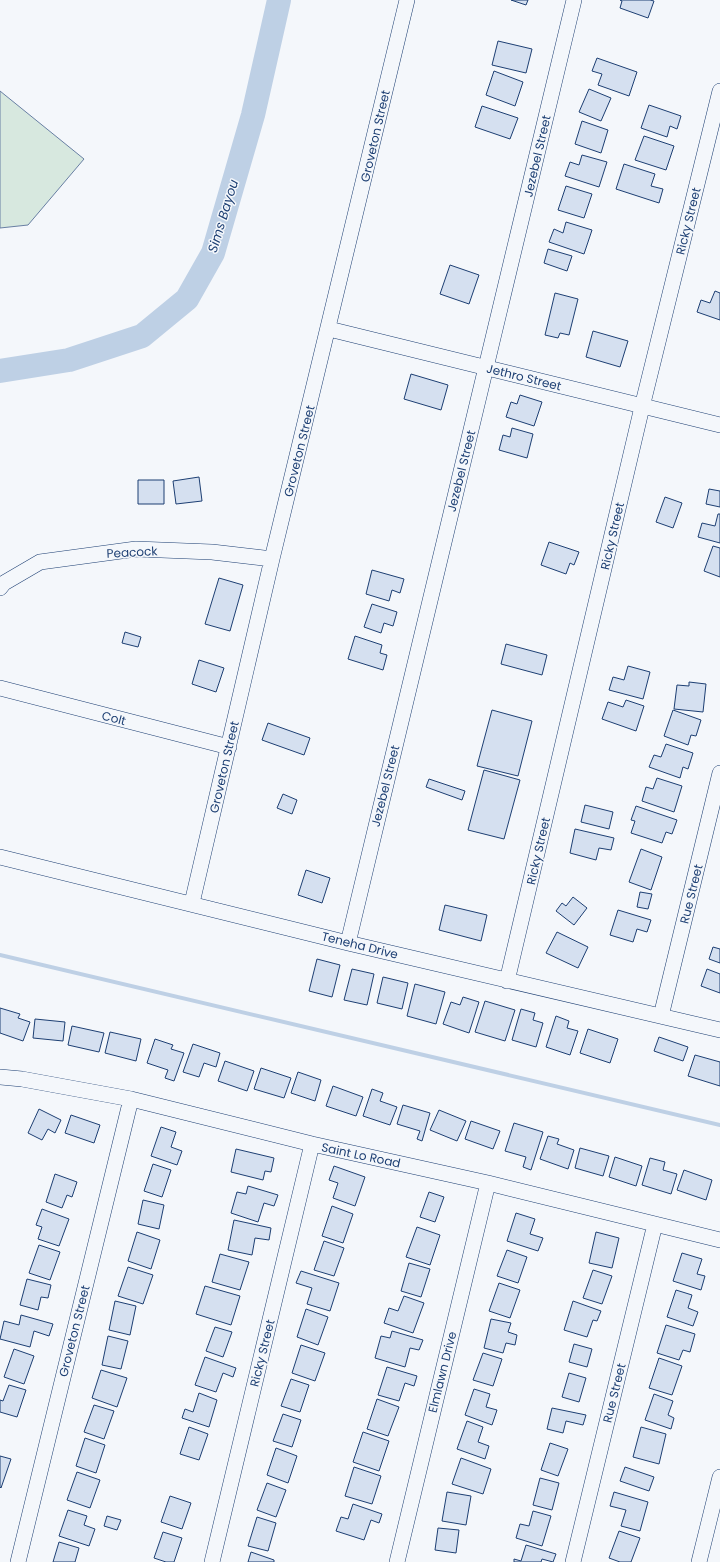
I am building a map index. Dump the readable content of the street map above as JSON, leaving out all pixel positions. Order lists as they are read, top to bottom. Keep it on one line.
{"streets":{"street":["Groveton Street","Jezebel Street","Ricky Street","Jethro Street","Peacock","Colt","Rue Street","Teneha Drive","Saint Lo Road","Elmlawn Drive"]},"crossings":[["Groveton Street","Jethro Street"],["Groveton Street","Peacock"],["Groveton Street","Colt"],["Groveton Street","Teneha Drive"],["Groveton Street","Saint Lo Road"],["Jezebel Street","Jethro Street"],["Jezebel Street","Teneha Drive"],["Ricky Street","Jethro Street"],["Ricky Street","Teneha Drive"],["Ricky Street","Saint Lo Road"],["Rue Street","Teneha Drive"],["Rue Street","Saint Lo Road"],["Saint Lo Road","Elmlawn Drive"]],"water":["Sims Bayou"]}
